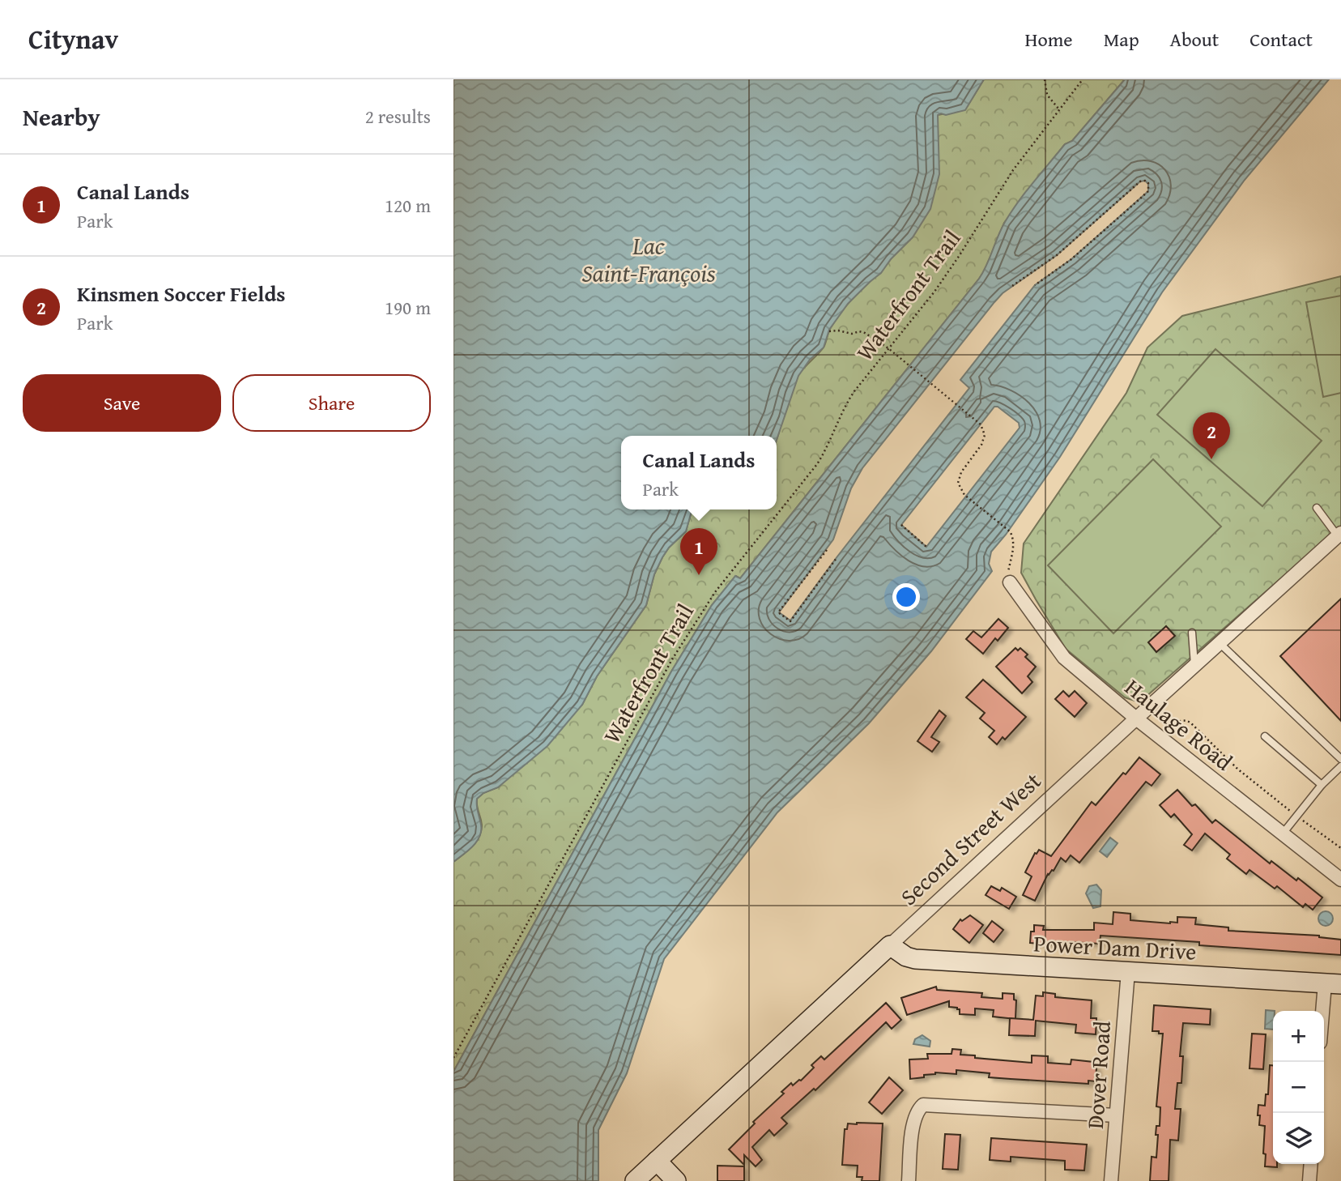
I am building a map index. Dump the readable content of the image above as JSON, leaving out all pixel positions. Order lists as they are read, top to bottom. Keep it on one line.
{"streets":{"main road":["Second Street West","Power Dam Drive"],"street":["Haulage Road","Dover Road"],"path":["Waterfront Trail"]},"crossings":[["Haulage Road","Second Street West"],["Second Street West","Power Dam Drive"],["Power Dam Drive","Dover Road"]],"water":["Lac Saint-François"],"page":{"header":"Citynav","nav":["Home","Map","About","Contact"],"heading":["Nearby","2 results"],"list":[{"mark":"1","name":"Canal Lands","note":"Park","value":"120 m"},{"mark":"2","name":"Kinsmen Soccer Fields","note":"Park","value":"190 m"}],"buttons":["Save","Share"],"pins":["2","1"],"popup":["Canal Lands","Park"],"map_buttons":["+","−"]}}
